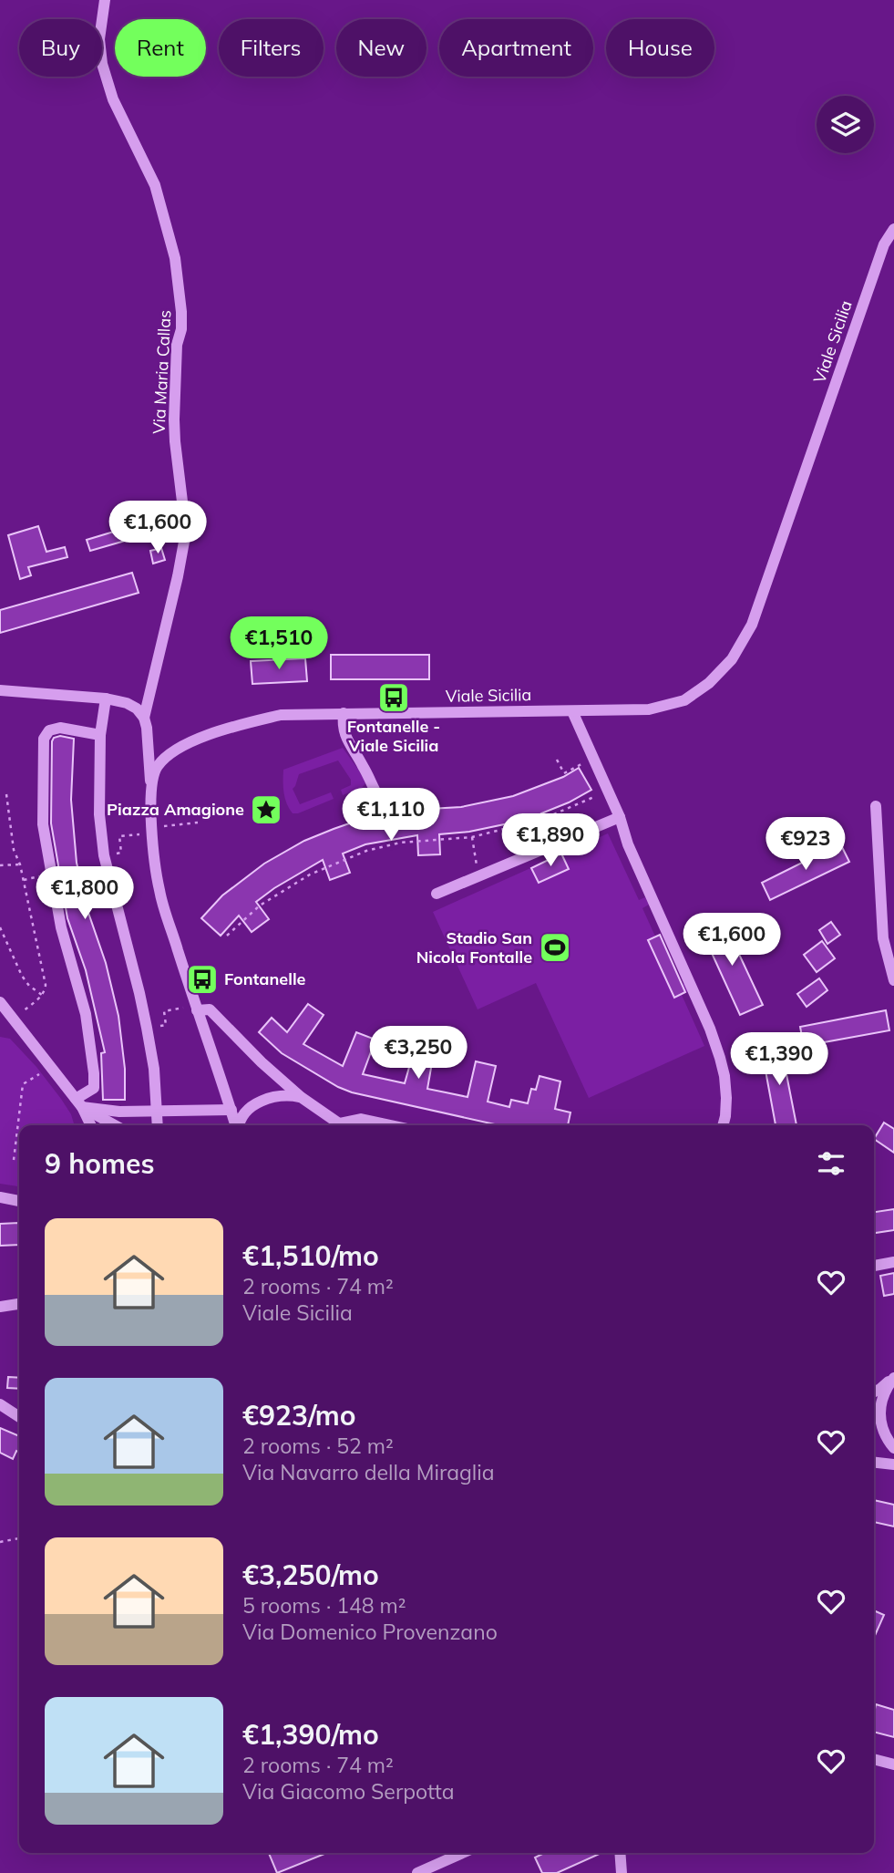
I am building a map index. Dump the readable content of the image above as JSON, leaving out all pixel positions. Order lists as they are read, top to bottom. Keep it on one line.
{"streets":{"street":["Viale Sicilia","Via Maria Callas"]},"places":{"bus stop":["Fontanelle - Viale Sicilia","Fontanelle"],"place":["Piazza Amagione"],"sports":["Stadio San Nicola Fontalle"]},"page":{"chip":["Buy","Rent","Filters","New","Apartment","House"],"price":["€1,600","€1,510","€1,110","€1,890","€923","€1,800","€1,600","€3,250","€1,390"],"heading":"9 homes","list":[{"name":"€1,510/mo","note":"2 rooms · 74 m² · Viale Sicilia"},{"name":"€923/mo","note":"2 rooms · 52 m² · Via Navarro della Miraglia"},{"name":"€3,250/mo","note":"5 rooms · 148 m² · Via Domenico Provenzano"},{"name":"€1,390/mo","note":"2 rooms · 74 m² · Via Giacomo Serpotta"}]}}
